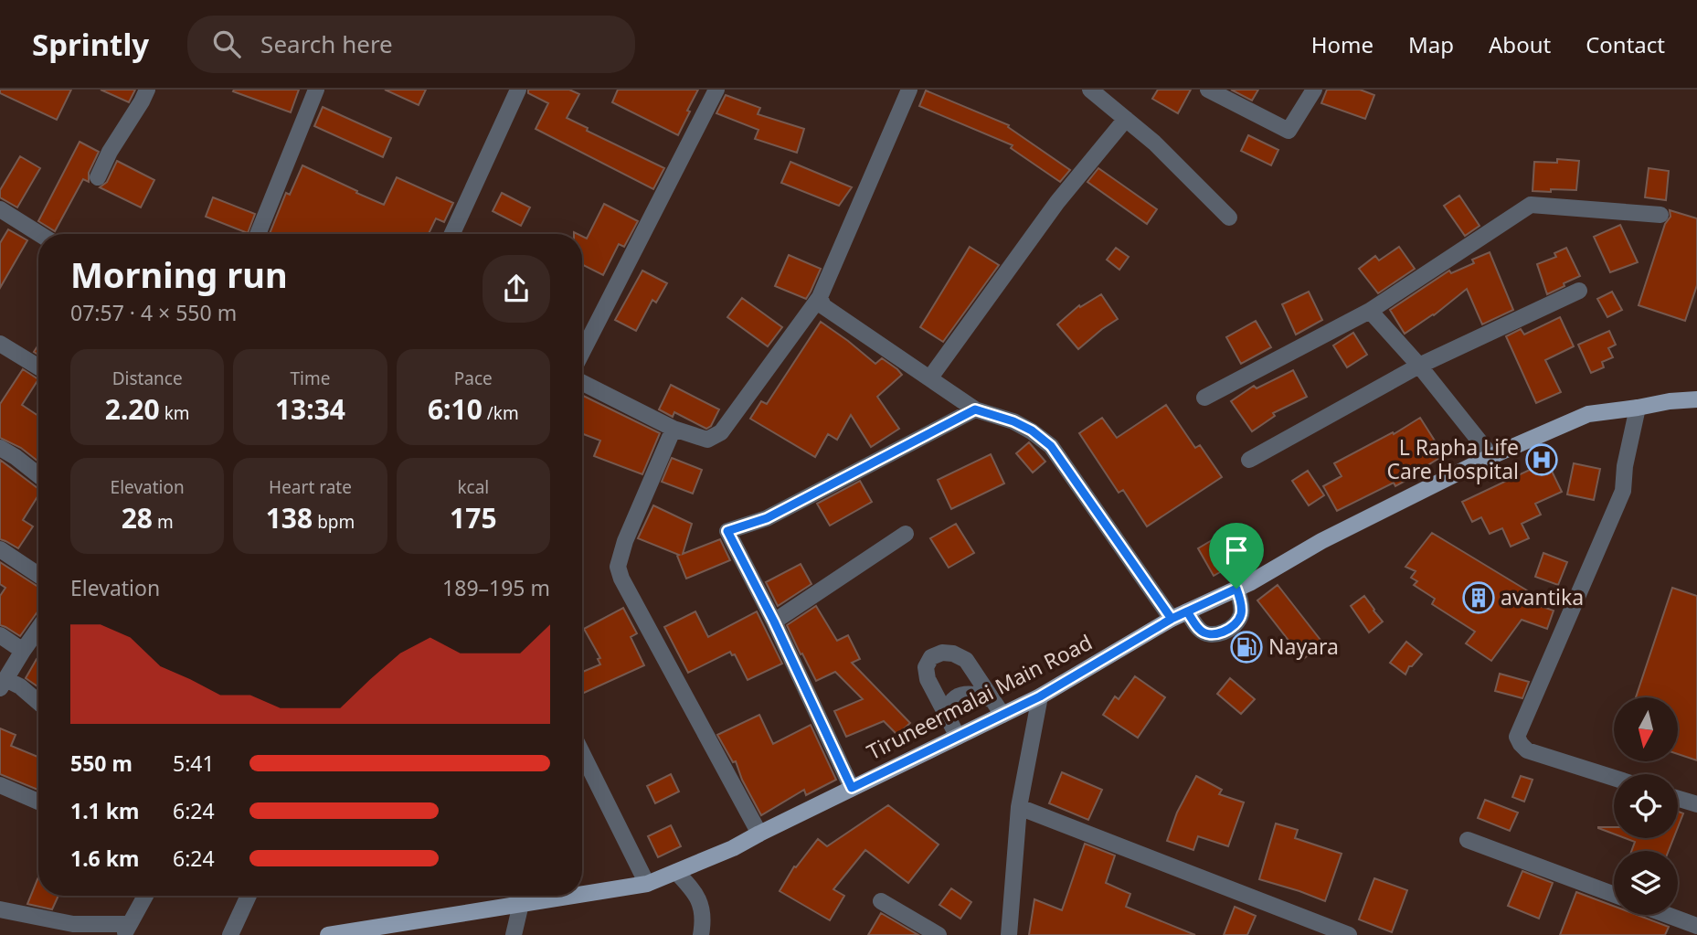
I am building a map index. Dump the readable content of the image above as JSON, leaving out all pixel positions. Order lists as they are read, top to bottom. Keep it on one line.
{"streets":{"main road":["Tiruneermalai Main Road"]},"places":{"hospital":["L Rapha Life Care Hospital"],"building":["avantika"],"fuel station":["Nayara"]},"north":"bottom","page":{"header":"Sprintly","search":"Search here","nav":["Home","Map","About","Contact"],"heading":["Morning run","07:57 · 4 × 550 m"],"stats":[["Distance","2.20 km"],["Time","13:34"],["Pace","6:10 /km"],["Elevation","28 m"],["Heart rate","138 bpm"],["kcal","175"]],"chart":["Elevation","189–195 m"],"list":[{"name":"550 m","note":"5:41"},{"name":"1.1 km","note":"6:24"},{"name":"1.6 km","note":"6:24"}]}}
